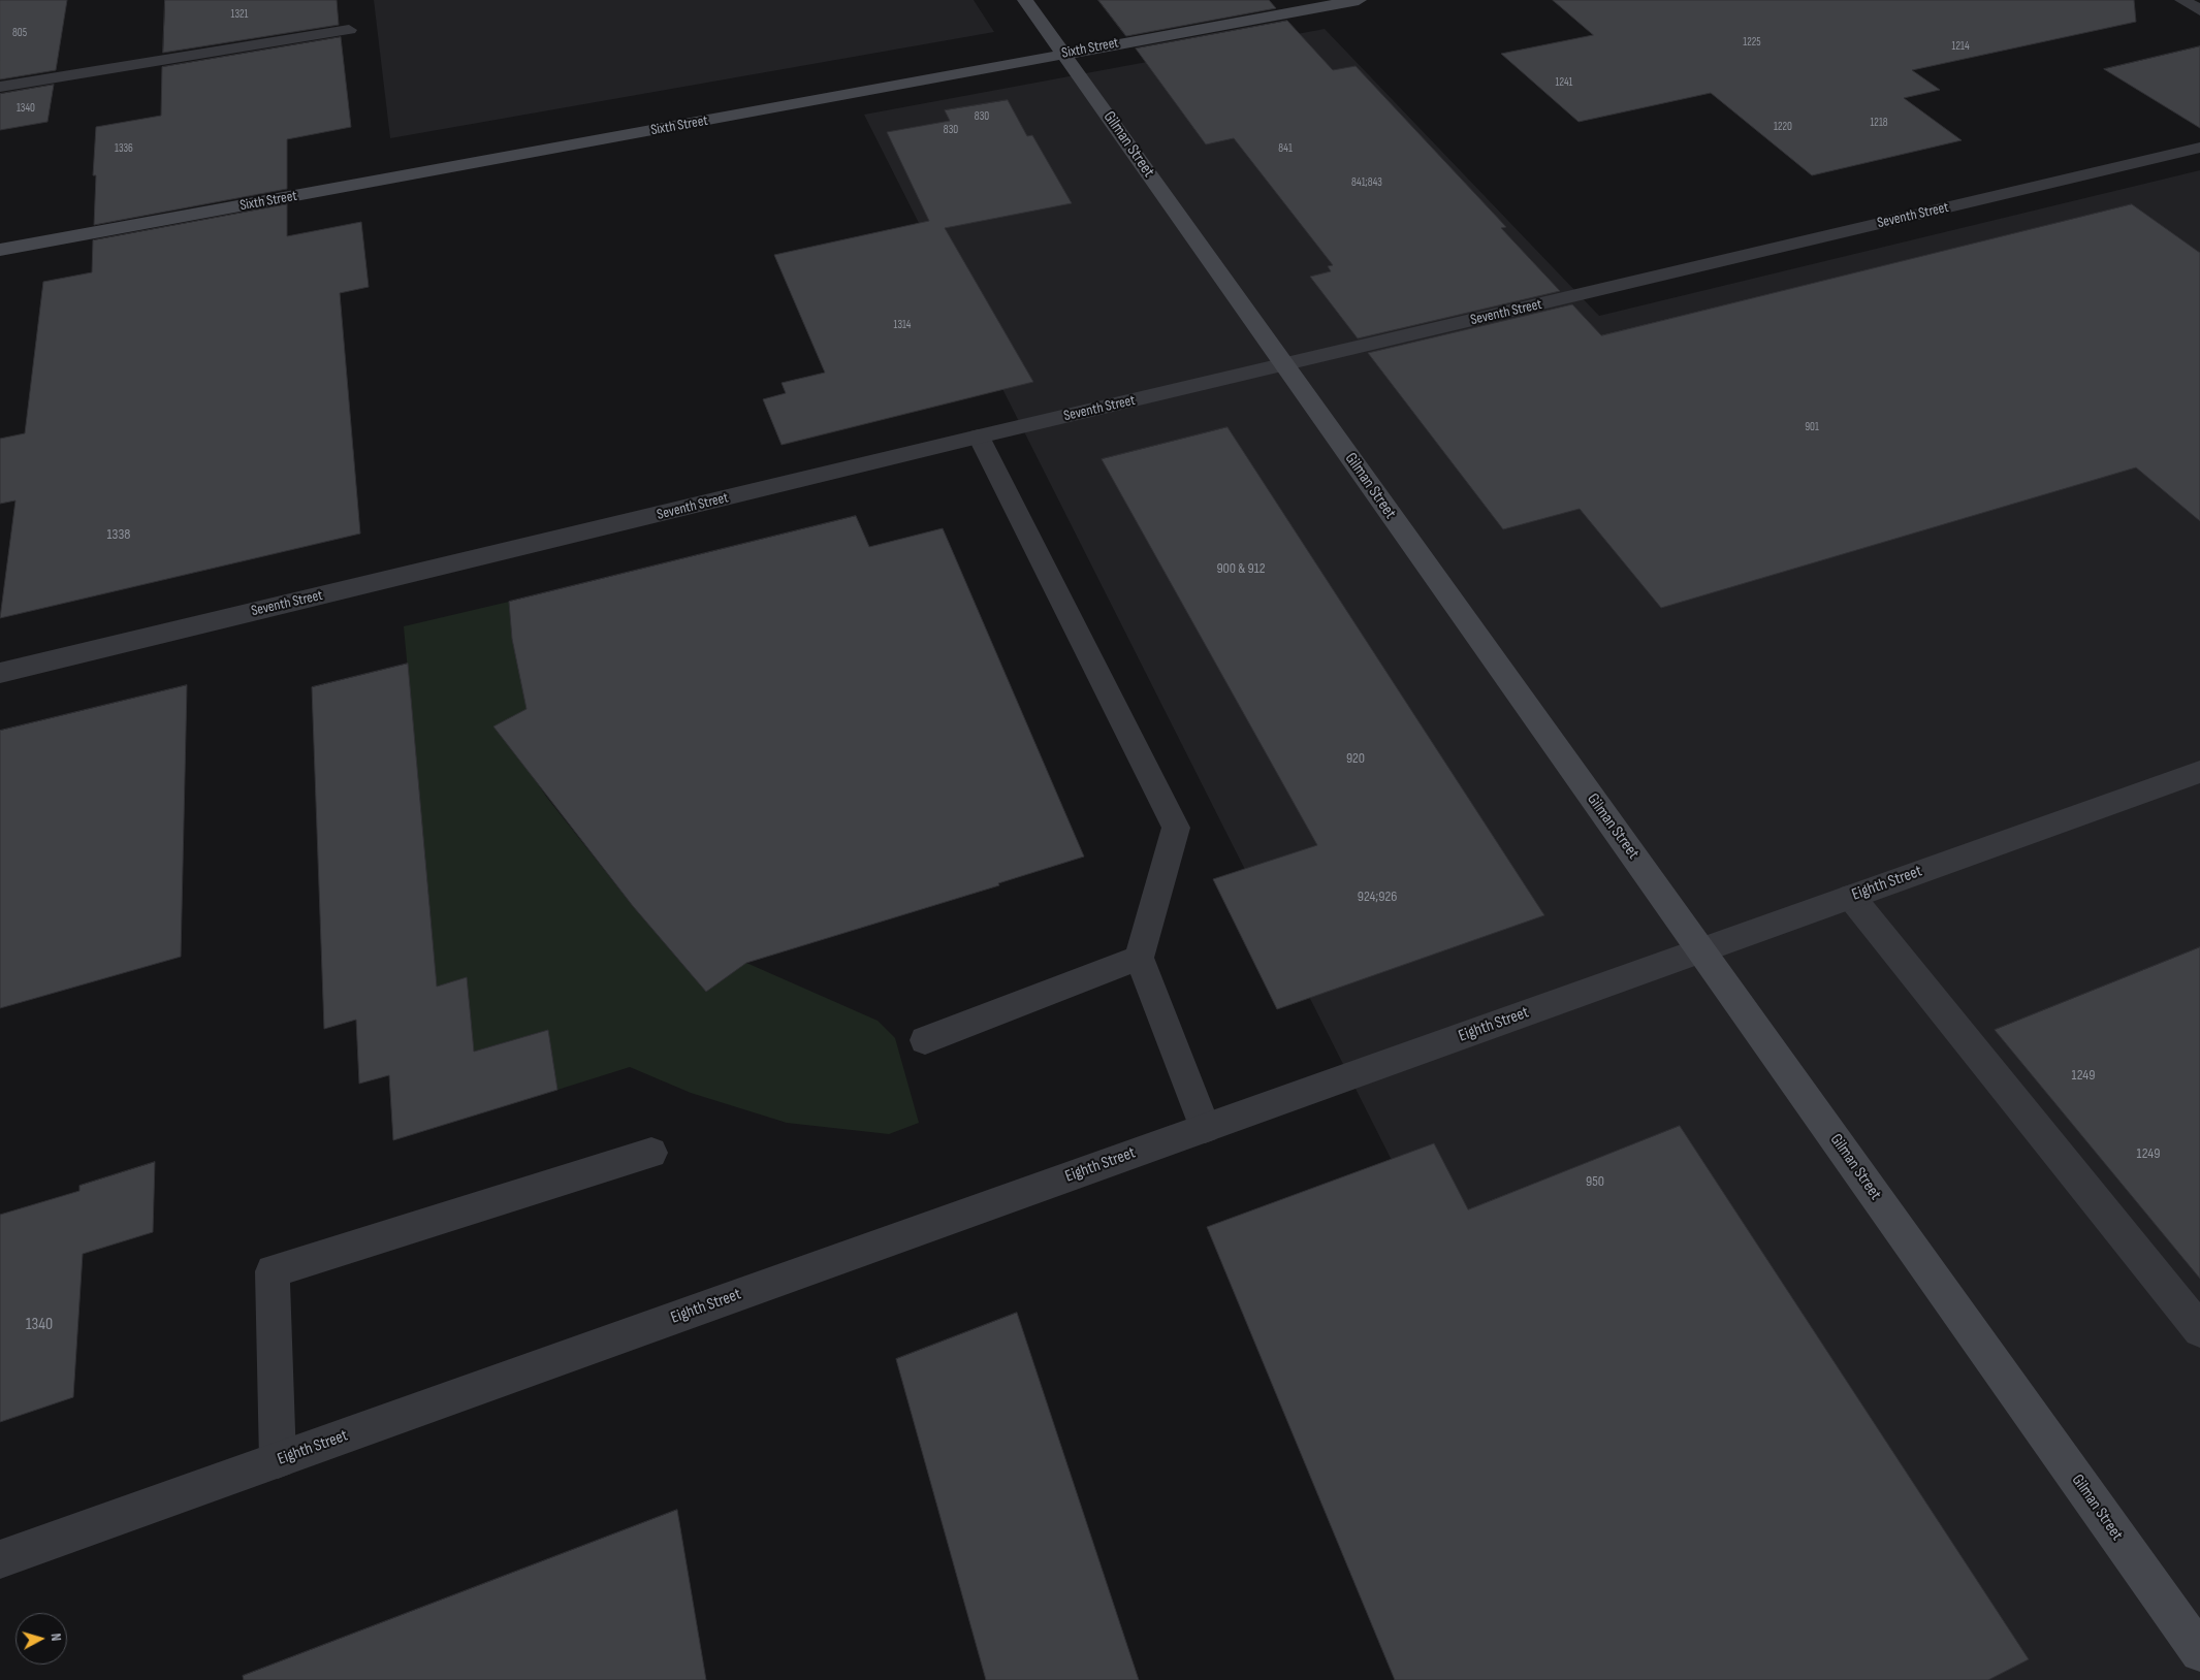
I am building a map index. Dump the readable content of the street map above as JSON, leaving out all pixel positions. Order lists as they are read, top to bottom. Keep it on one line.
{"streets":{"main road":["Sixth Street","Gilman Street"],"street":["Seventh Street","Eighth Street"]},"crossings":[["Sixth Street","Gilman Street"],["Gilman Street","Seventh Street"],["Gilman Street","Eighth Street"]],"house_numbers":["1321","805","1225","1214","1241","1340","830","1218","1220","830","1336","841","841;843","1314","901","1338","900 & 912","920","924;926","1249","1249","950","1340"],"north":"right"}
